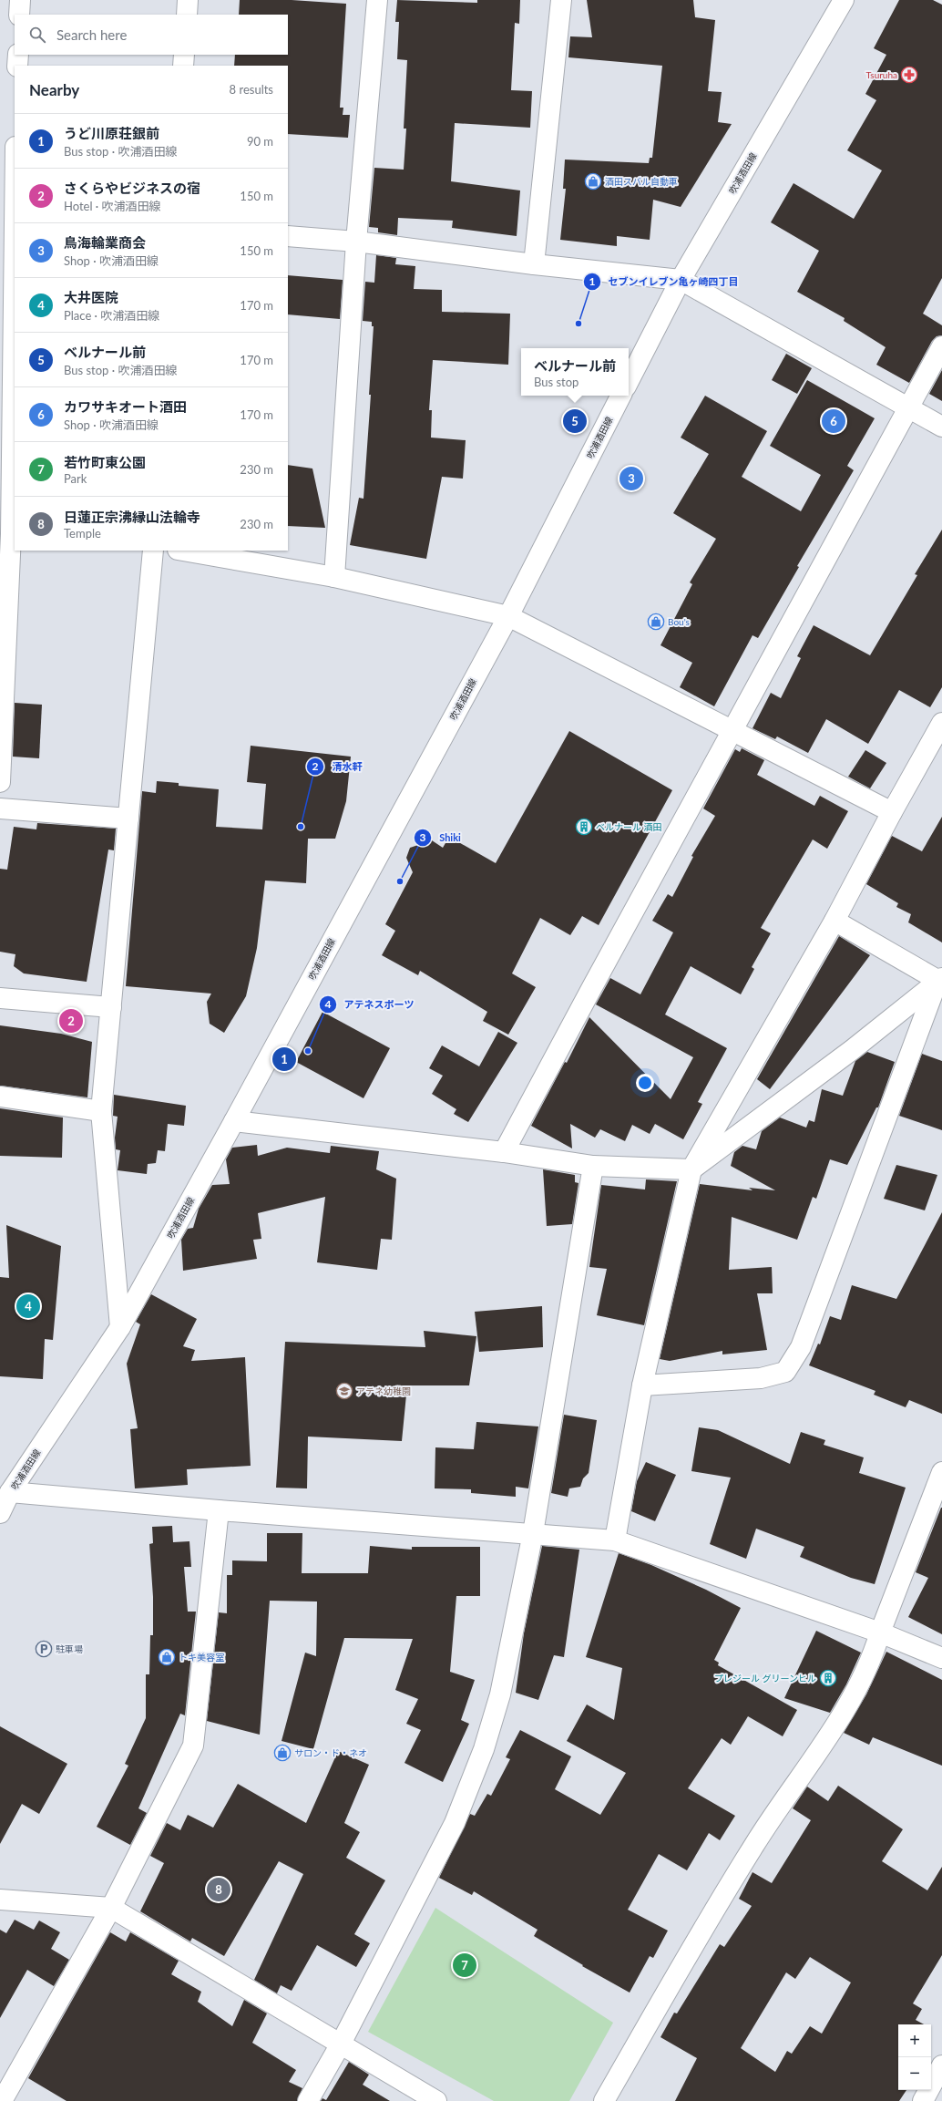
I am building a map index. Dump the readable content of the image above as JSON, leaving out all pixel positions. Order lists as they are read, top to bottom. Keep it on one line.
{"streets":{"street":["吹浦酒田線"]},"places":{"pharmacy":["Tsuruha"],"shop":["酒田スバル自動車","Bou's","トキ美容室","サロン・ド・ネオ"],"other":["セブンイレブン亀ヶ崎四丁目","清水軒","Shiki","アテネスポーツ"],"building":["ベルナール 酒田","プレジール グリーンヒル"],"school or university":["アテネ幼稚園"],"parking":["駐車場"]},"page":{"search":"Search here","heading":["Nearby","8 results"],"list":[{"mark":"1","name":"うど川原荘銀前","note":"Bus stop · 吹浦酒田線","value":"90 m"},{"mark":"2","name":"さくらやビジネスの宿","note":"Hotel · 吹浦酒田線","value":"150 m"},{"mark":"3","name":"鳥海輪業商会","note":"Shop · 吹浦酒田線","value":"150 m"},{"mark":"4","name":"大井医院","note":"Place · 吹浦酒田線","value":"170 m"},{"mark":"5","name":"ベルナール前","note":"Bus stop · 吹浦酒田線","value":"170 m"},{"mark":"6","name":"カワサキオート酒田","note":"Shop · 吹浦酒田線","value":"170 m"},{"mark":"7","name":"若竹町東公園","note":"Park","value":"230 m"},{"mark":"8","name":"日蓮正宗沸縁山法輪寺","note":"Temple","value":"230 m"}],"popup":["ベルナール前","Bus stop"],"pins":["5","6","3","2","1","4","8","7"],"map_buttons":["+","−"]}}
